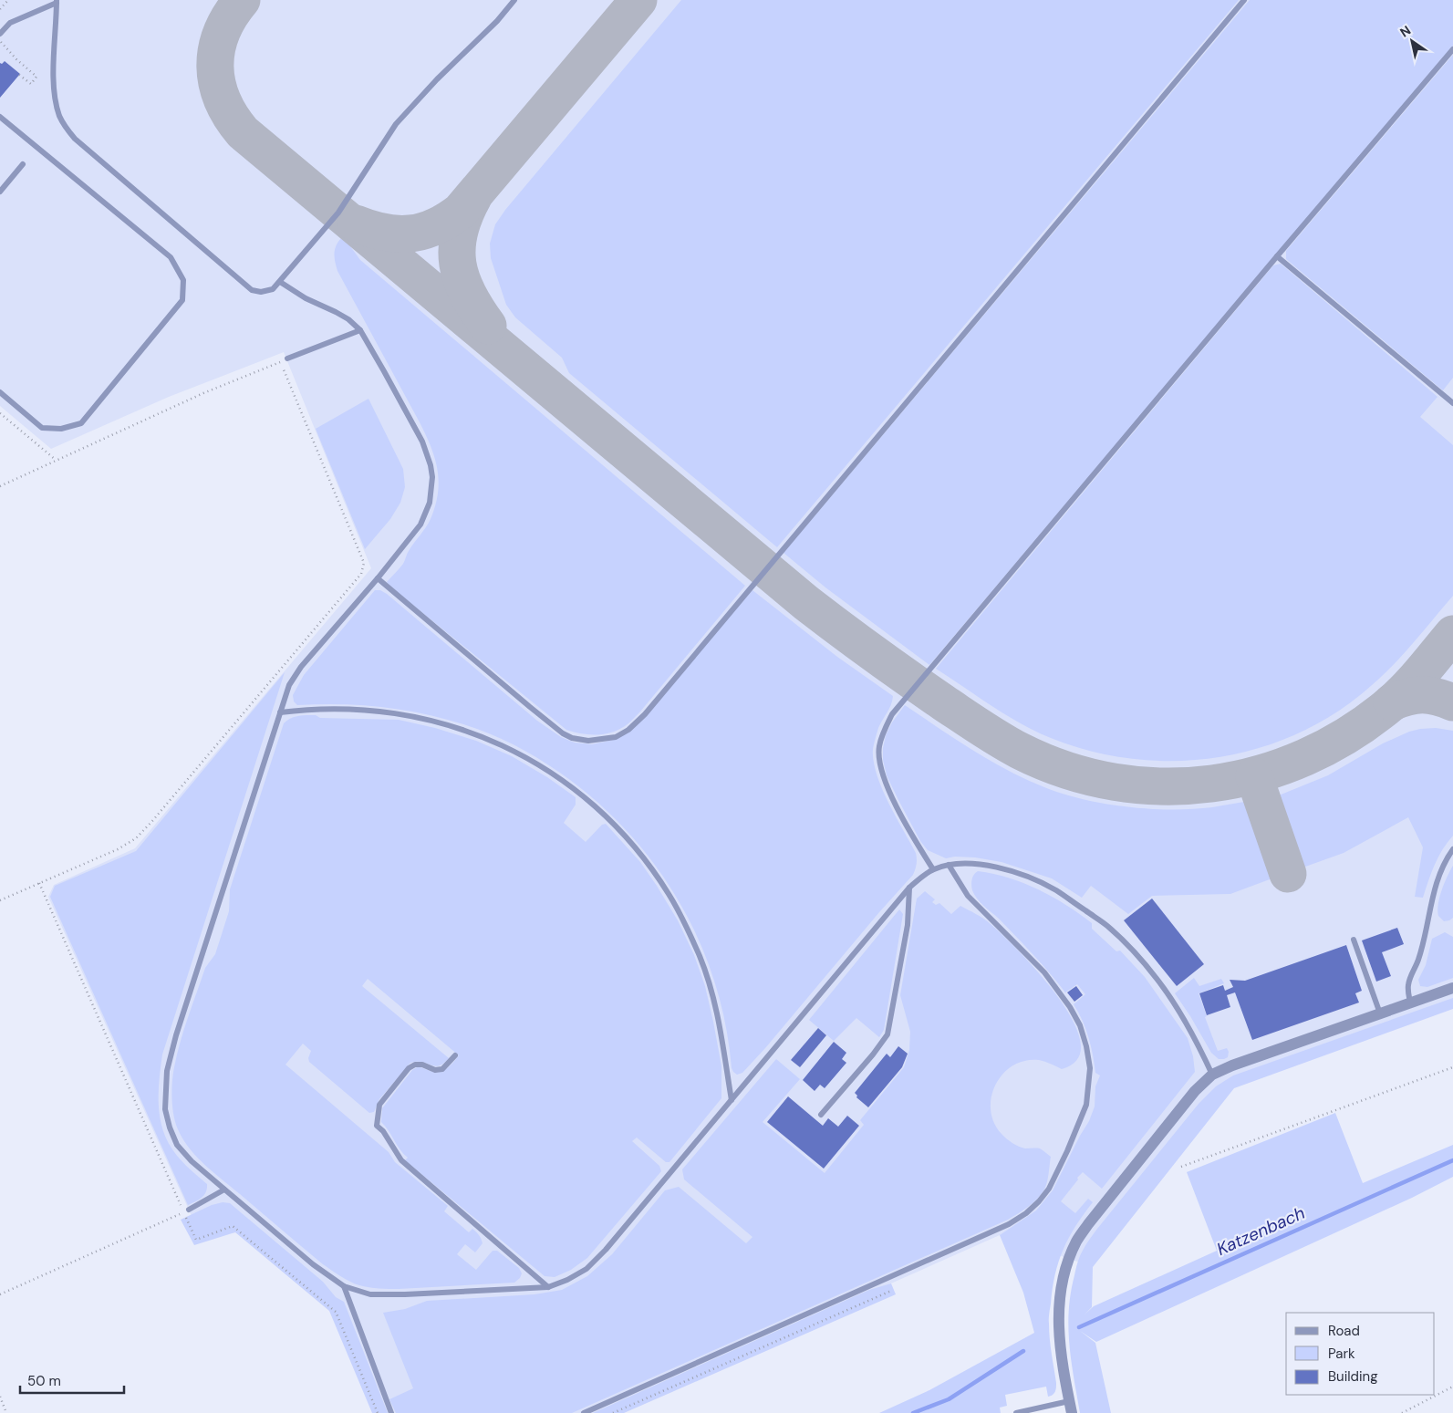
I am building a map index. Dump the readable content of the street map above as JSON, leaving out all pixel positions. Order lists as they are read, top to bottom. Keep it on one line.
{"water":["Katzenbach"],"legend":["Road","Park","Building"],"scale_bar":"50 m","north":"top left"}
